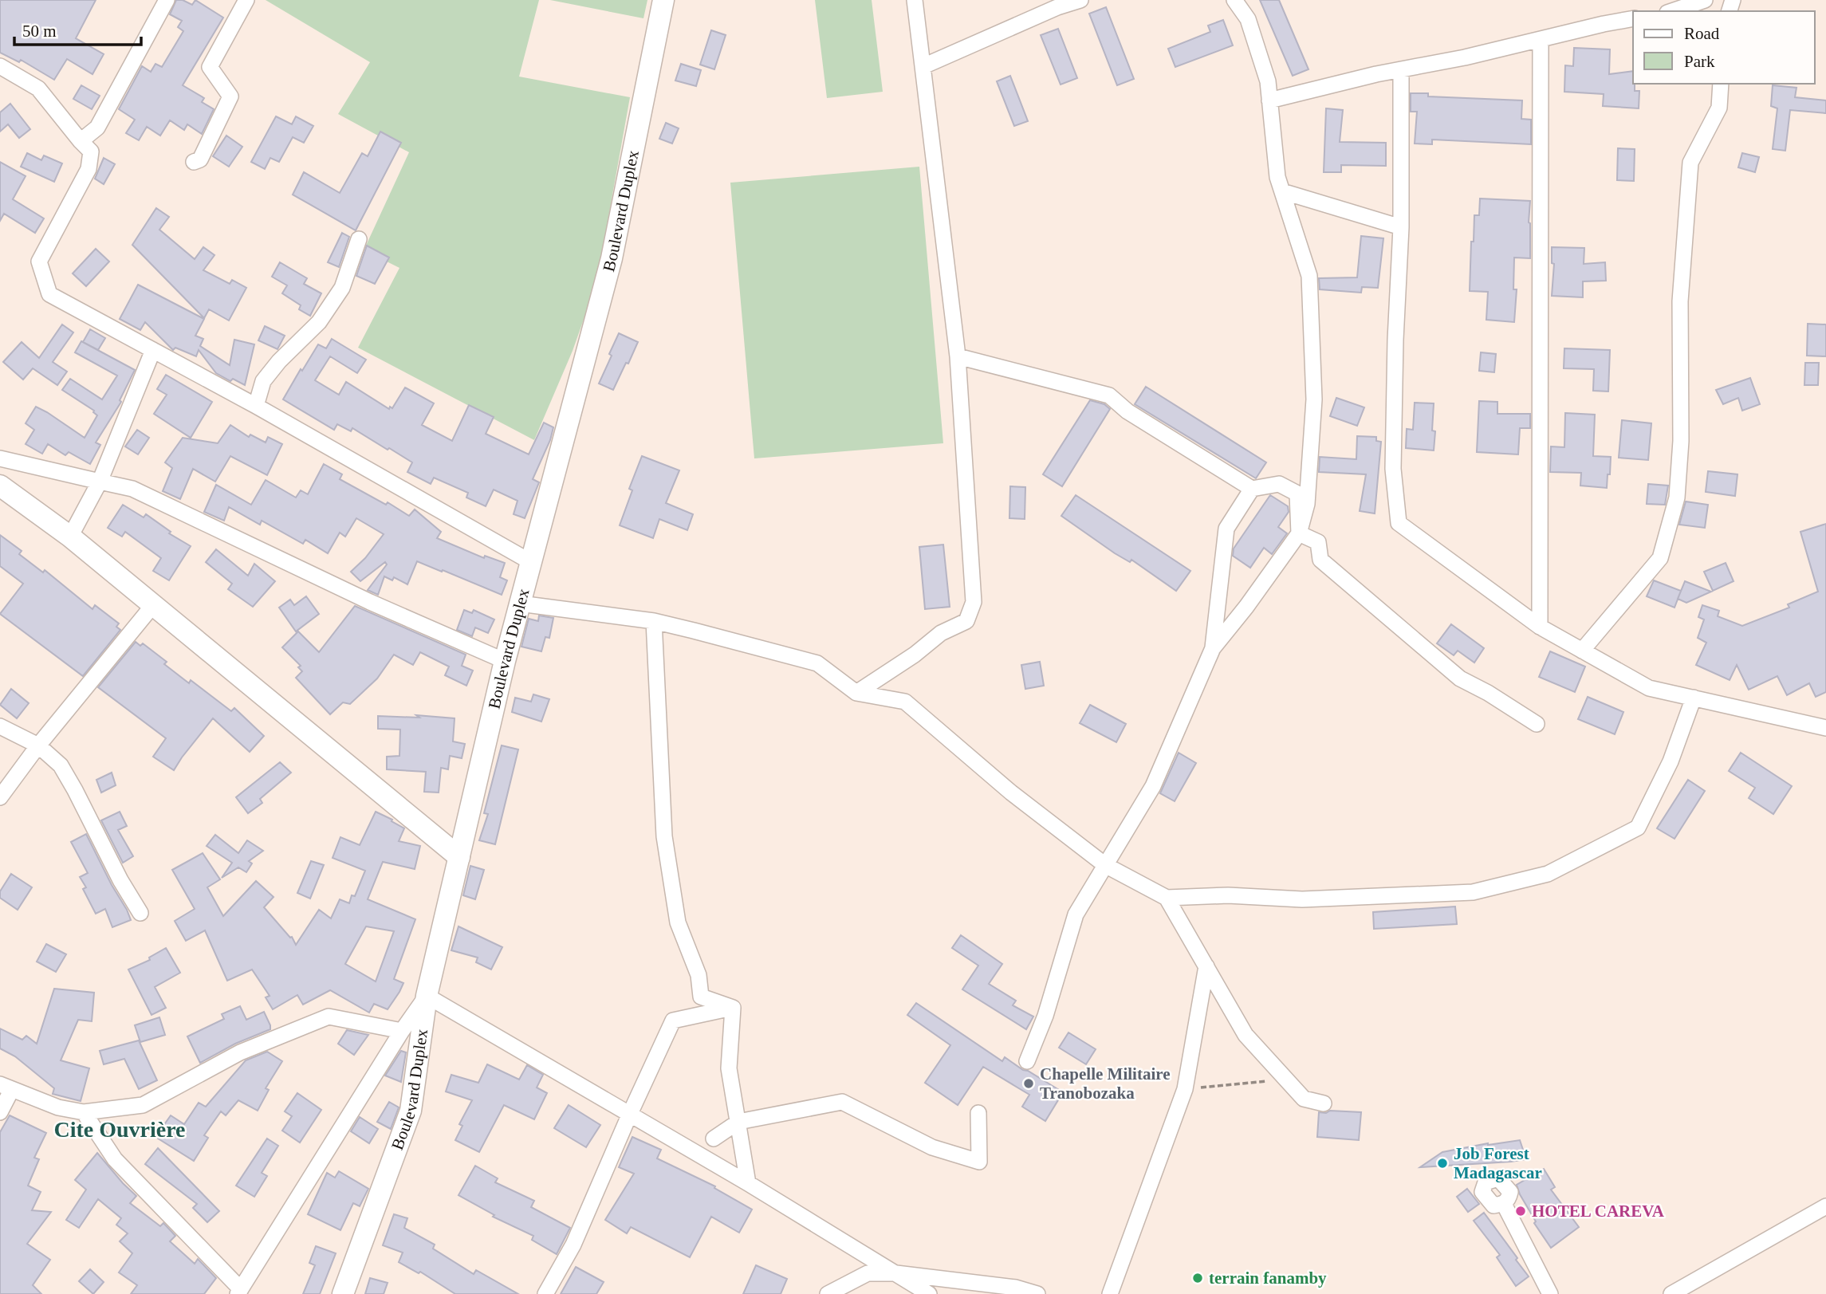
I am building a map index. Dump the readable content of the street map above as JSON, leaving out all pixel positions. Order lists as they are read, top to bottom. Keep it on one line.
{"streets":{"main road":["Boulevard Duplex"]},"districts":["Cite Ouvrière"],"places":["Chapelle Militaire Tranobozaka","Job Forest Madagascar","HOTEL CAREVA","terrain fanamby"],"legend":["Road","Park"],"scale_bar":"50 m"}
